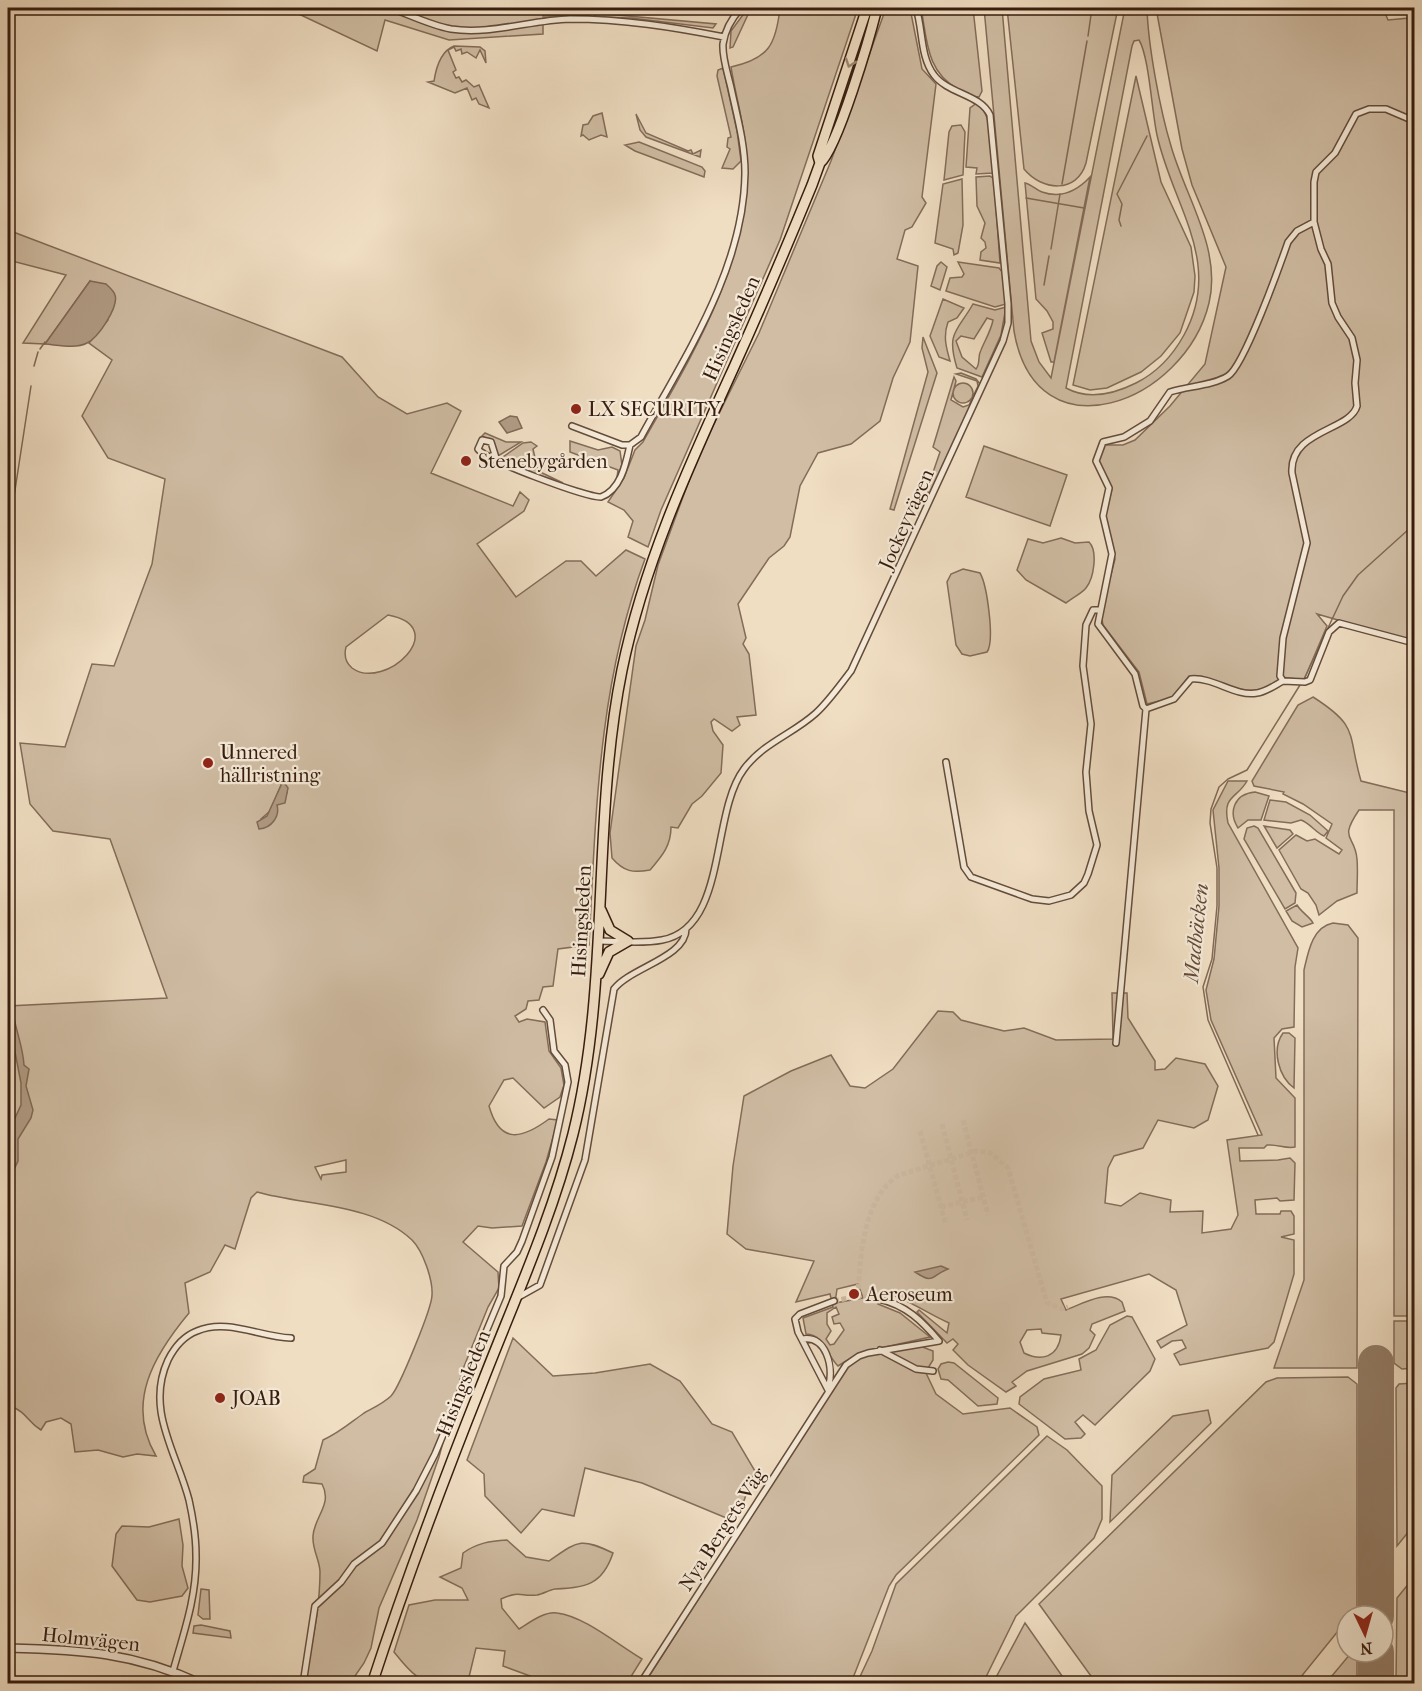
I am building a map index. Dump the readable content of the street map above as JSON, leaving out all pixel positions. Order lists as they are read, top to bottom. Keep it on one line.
{"streets":{"highway":["Hisingsleden"],"street":["Jockeyvägen","Nya Bergets Väg","Holmvägen"]},"crossings":[["Hisingsleden","Jockeyvägen"]],"water":["Madbäcken"],"places":["LX SECURITY","Stenebygården","Unnered hällristning","Aeroseum","JOAB"],"north":"bottom"}
